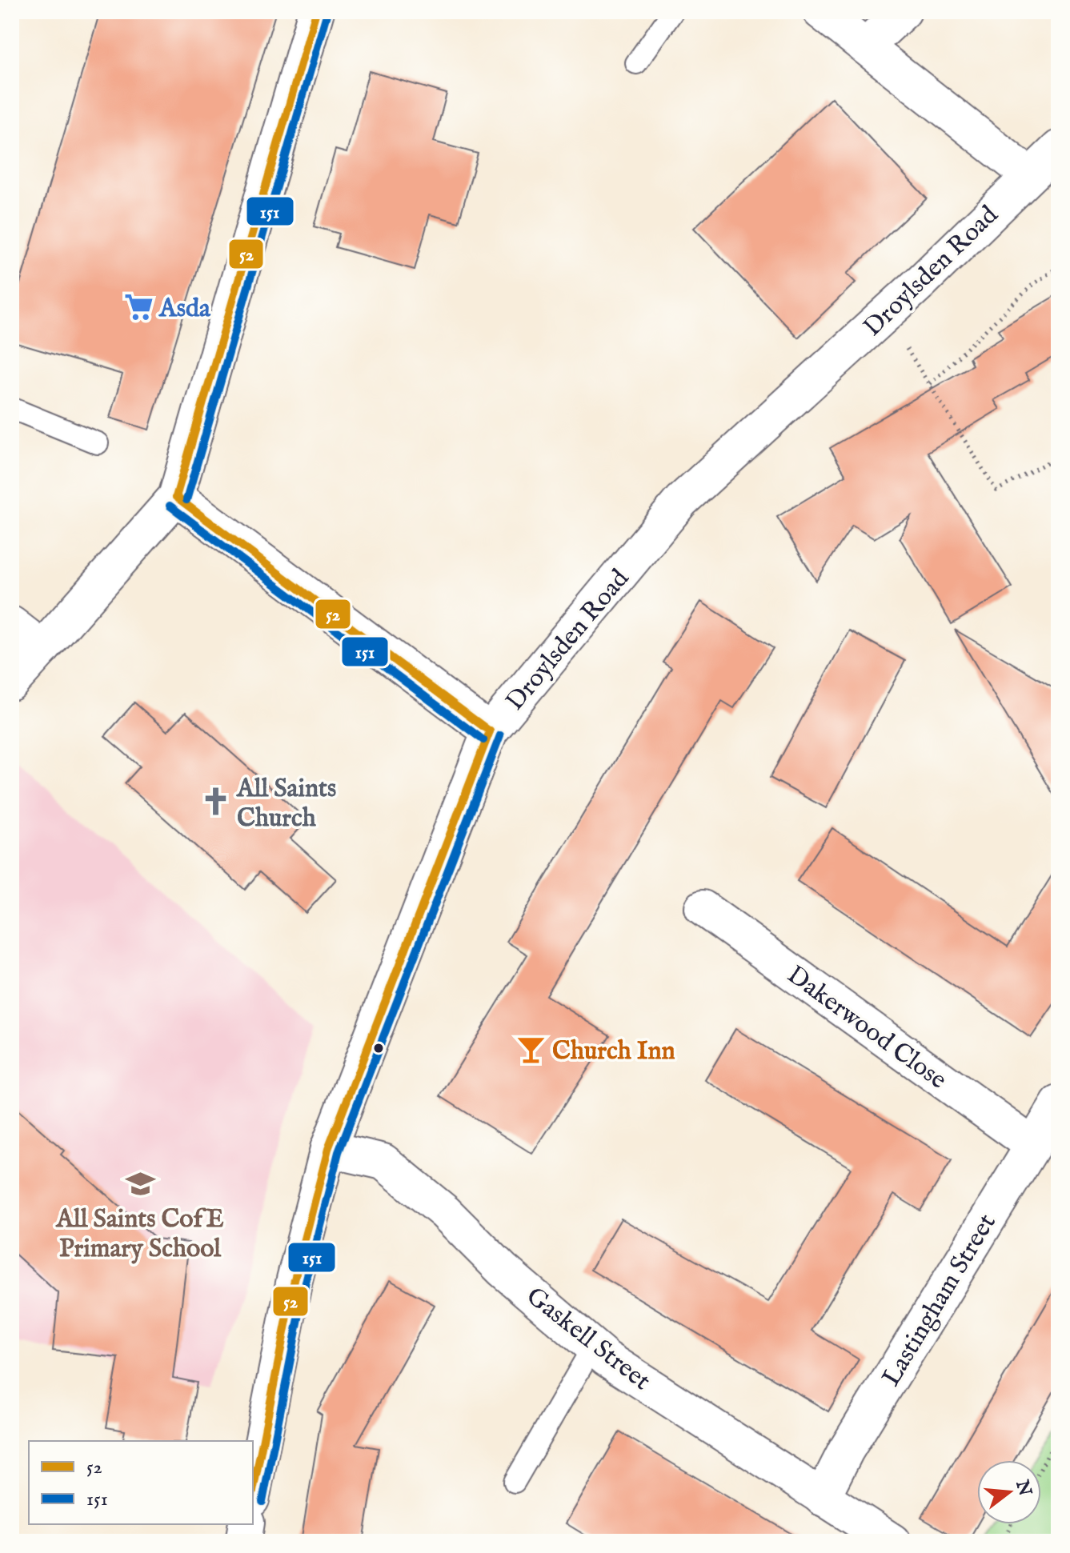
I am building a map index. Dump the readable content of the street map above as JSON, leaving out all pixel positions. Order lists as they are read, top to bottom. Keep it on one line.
{"streets":{"street":["Droylsden Road","Dakerwood Close","Lastingham Street","Gaskell Street"]},"crossings":[["Droylsden Road","Gaskell Street"],["Dakerwood Close","Lastingham Street"],["Lastingham Street","Gaskell Street"]],"places":{"supermarket":["Asda"],"church":["All Saints Church"],"bar":["Church Inn"],"school or university":["All Saints CofE Primary School"]},"lines":["transit line 52","transit line 151"],"legend":["52","151"],"north":"right"}
